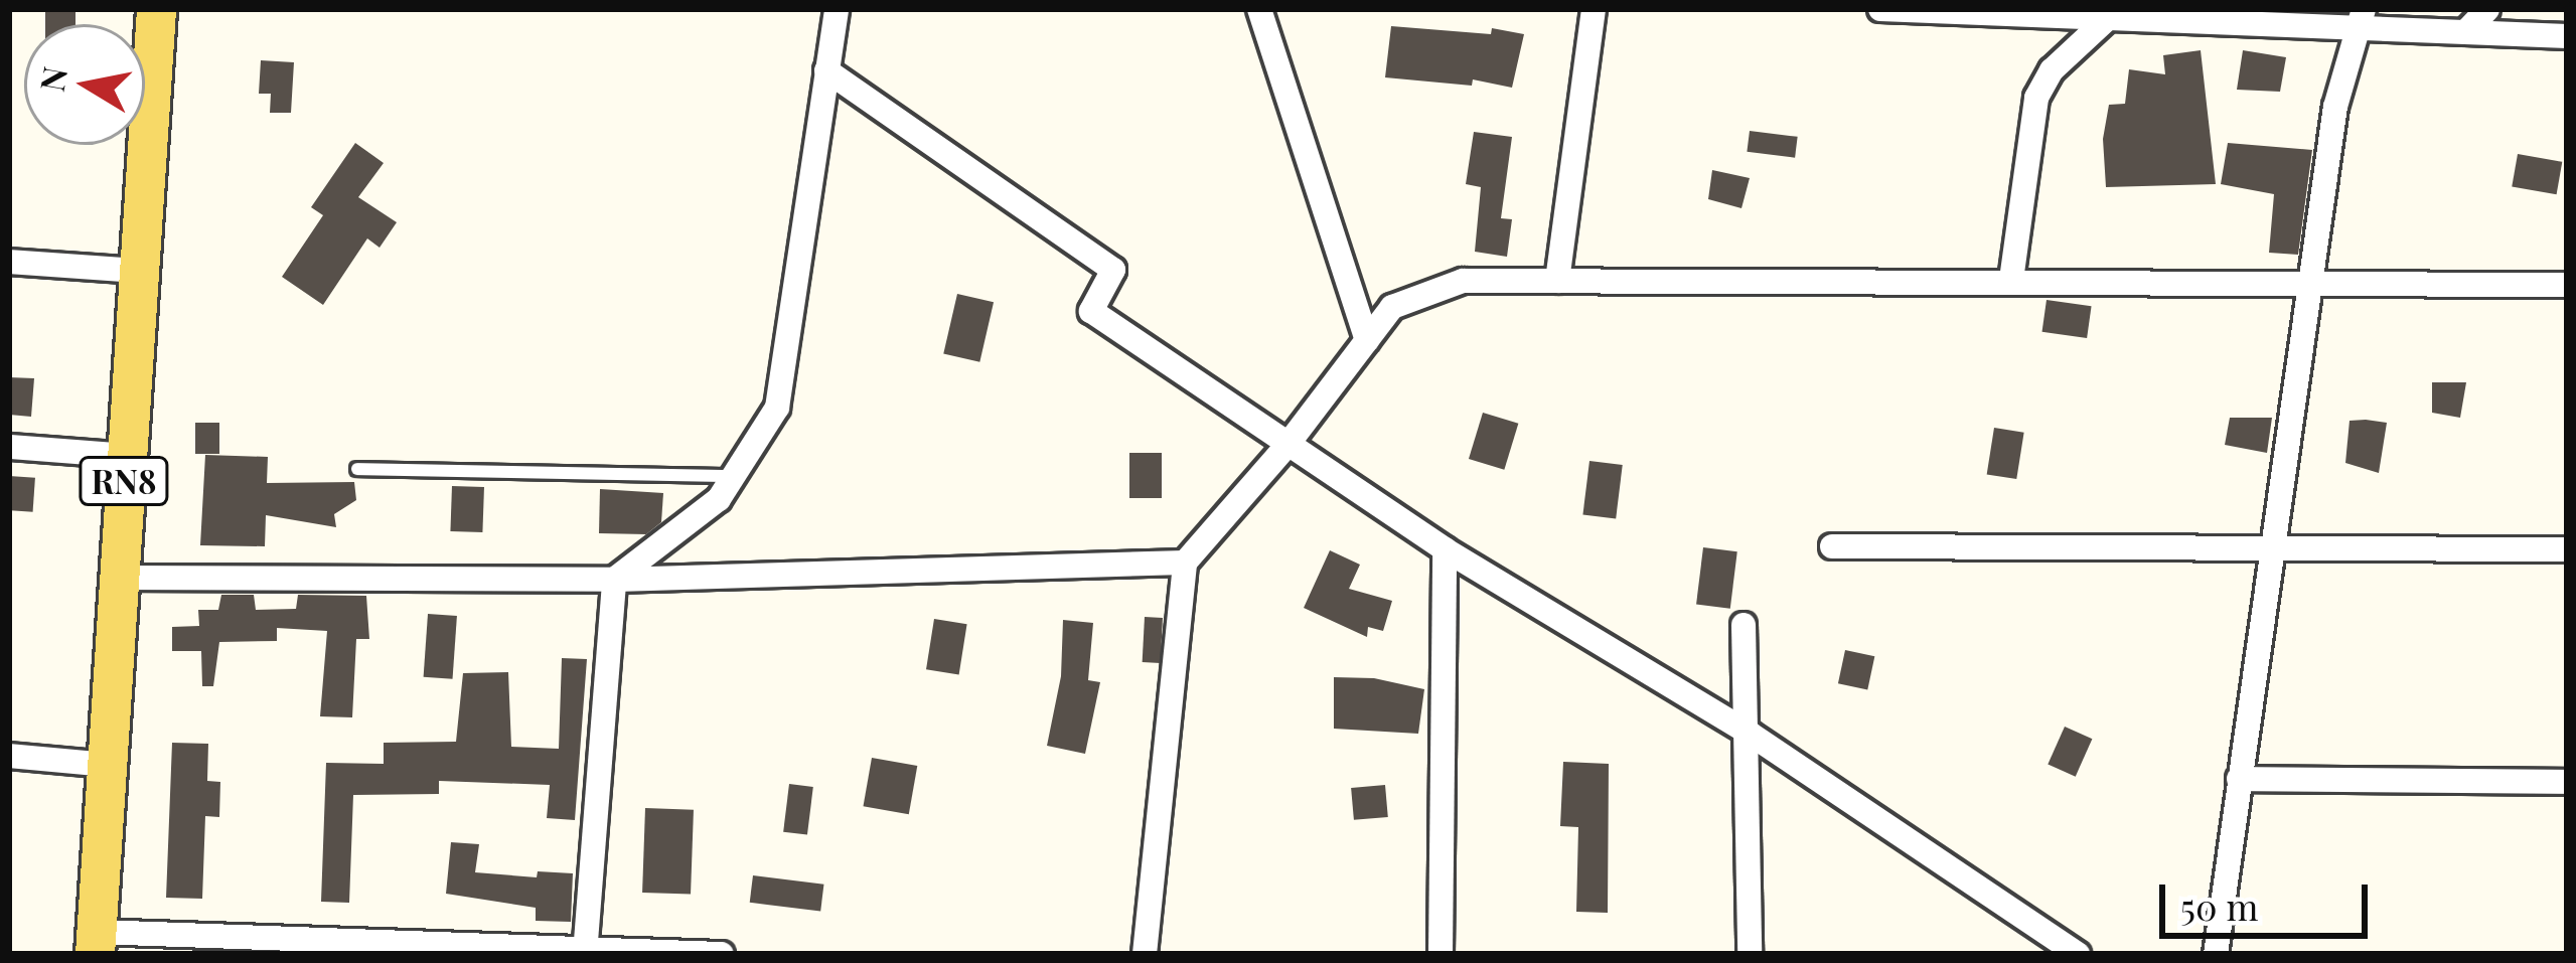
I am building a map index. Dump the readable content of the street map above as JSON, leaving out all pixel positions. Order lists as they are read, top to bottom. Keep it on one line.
{"streets":{"main road":["RN8"]},"scale_bar":"50 m","north":"left"}
